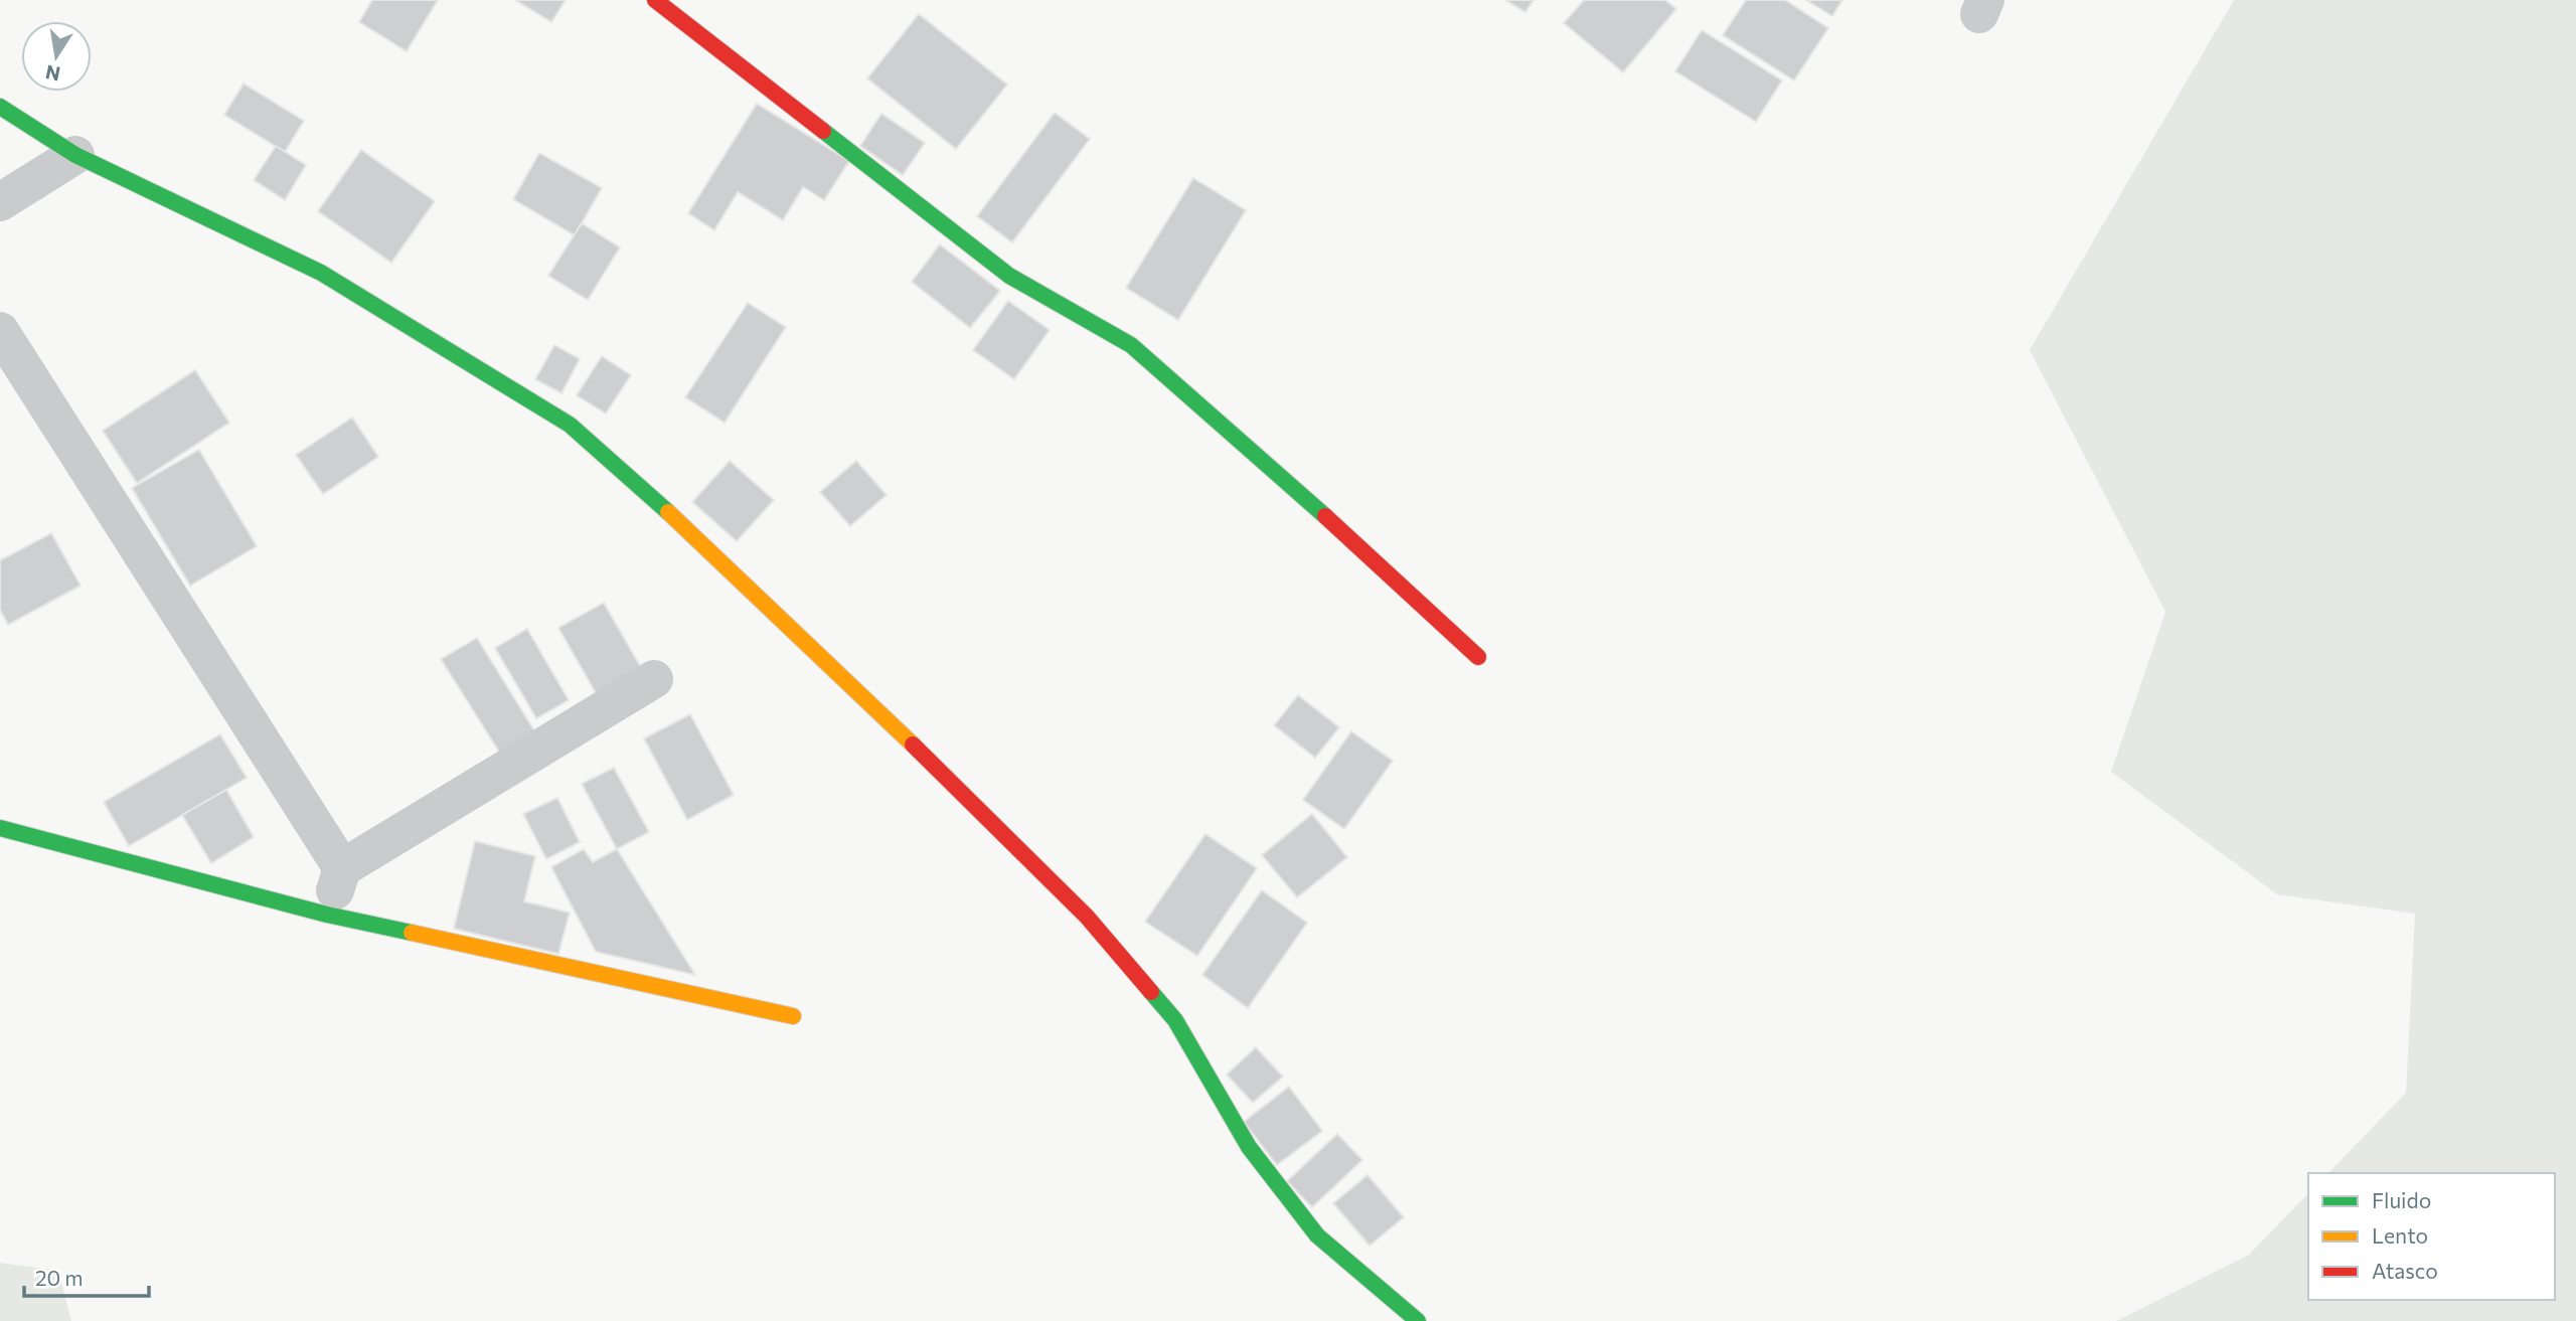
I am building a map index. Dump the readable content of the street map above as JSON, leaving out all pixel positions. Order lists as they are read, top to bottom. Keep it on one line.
{"legend":["Fluido","Lento","Atasco"],"scale_bar":"20 m","north":"bottom"}
